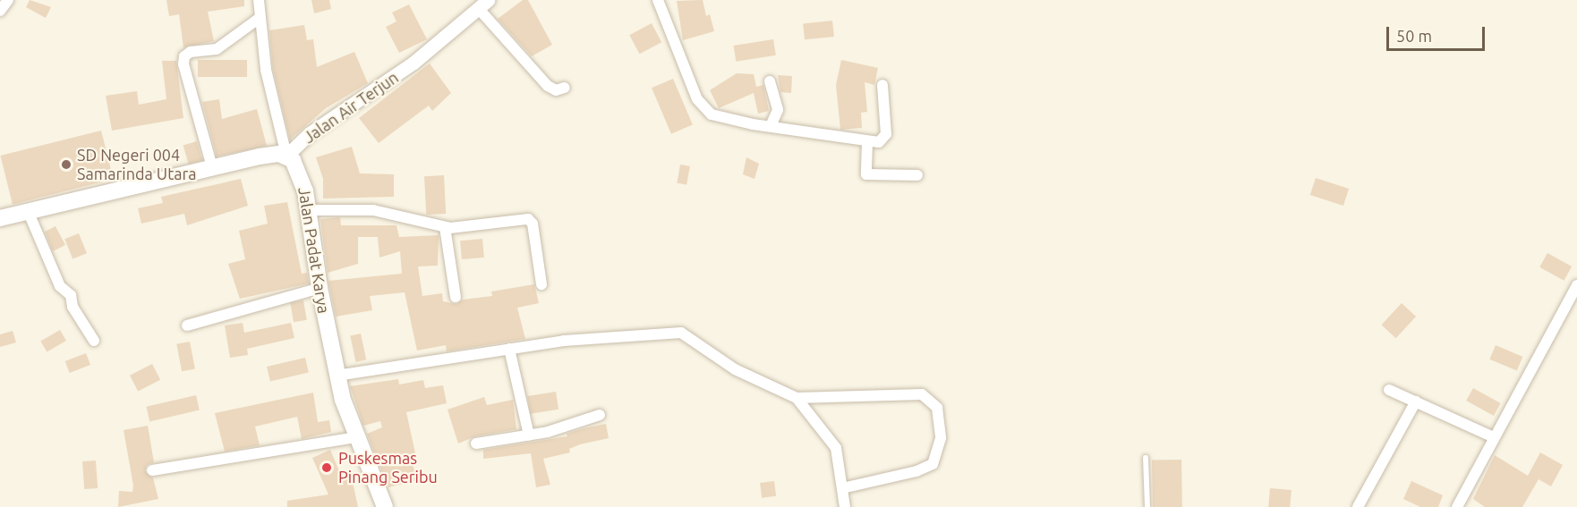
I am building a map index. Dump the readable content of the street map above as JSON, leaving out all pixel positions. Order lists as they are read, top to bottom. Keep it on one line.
{"streets":{"main road":["Jalan Padat Karya"],"street":["Jalan Air Terjun"]},"crossings":[["Jalan Air Terjun","Jalan Padat Karya"]],"places":["SD Negeri 004 Samarinda Utara","Puskesmas Pinang Seribu"],"scale_bar":"50 m"}
